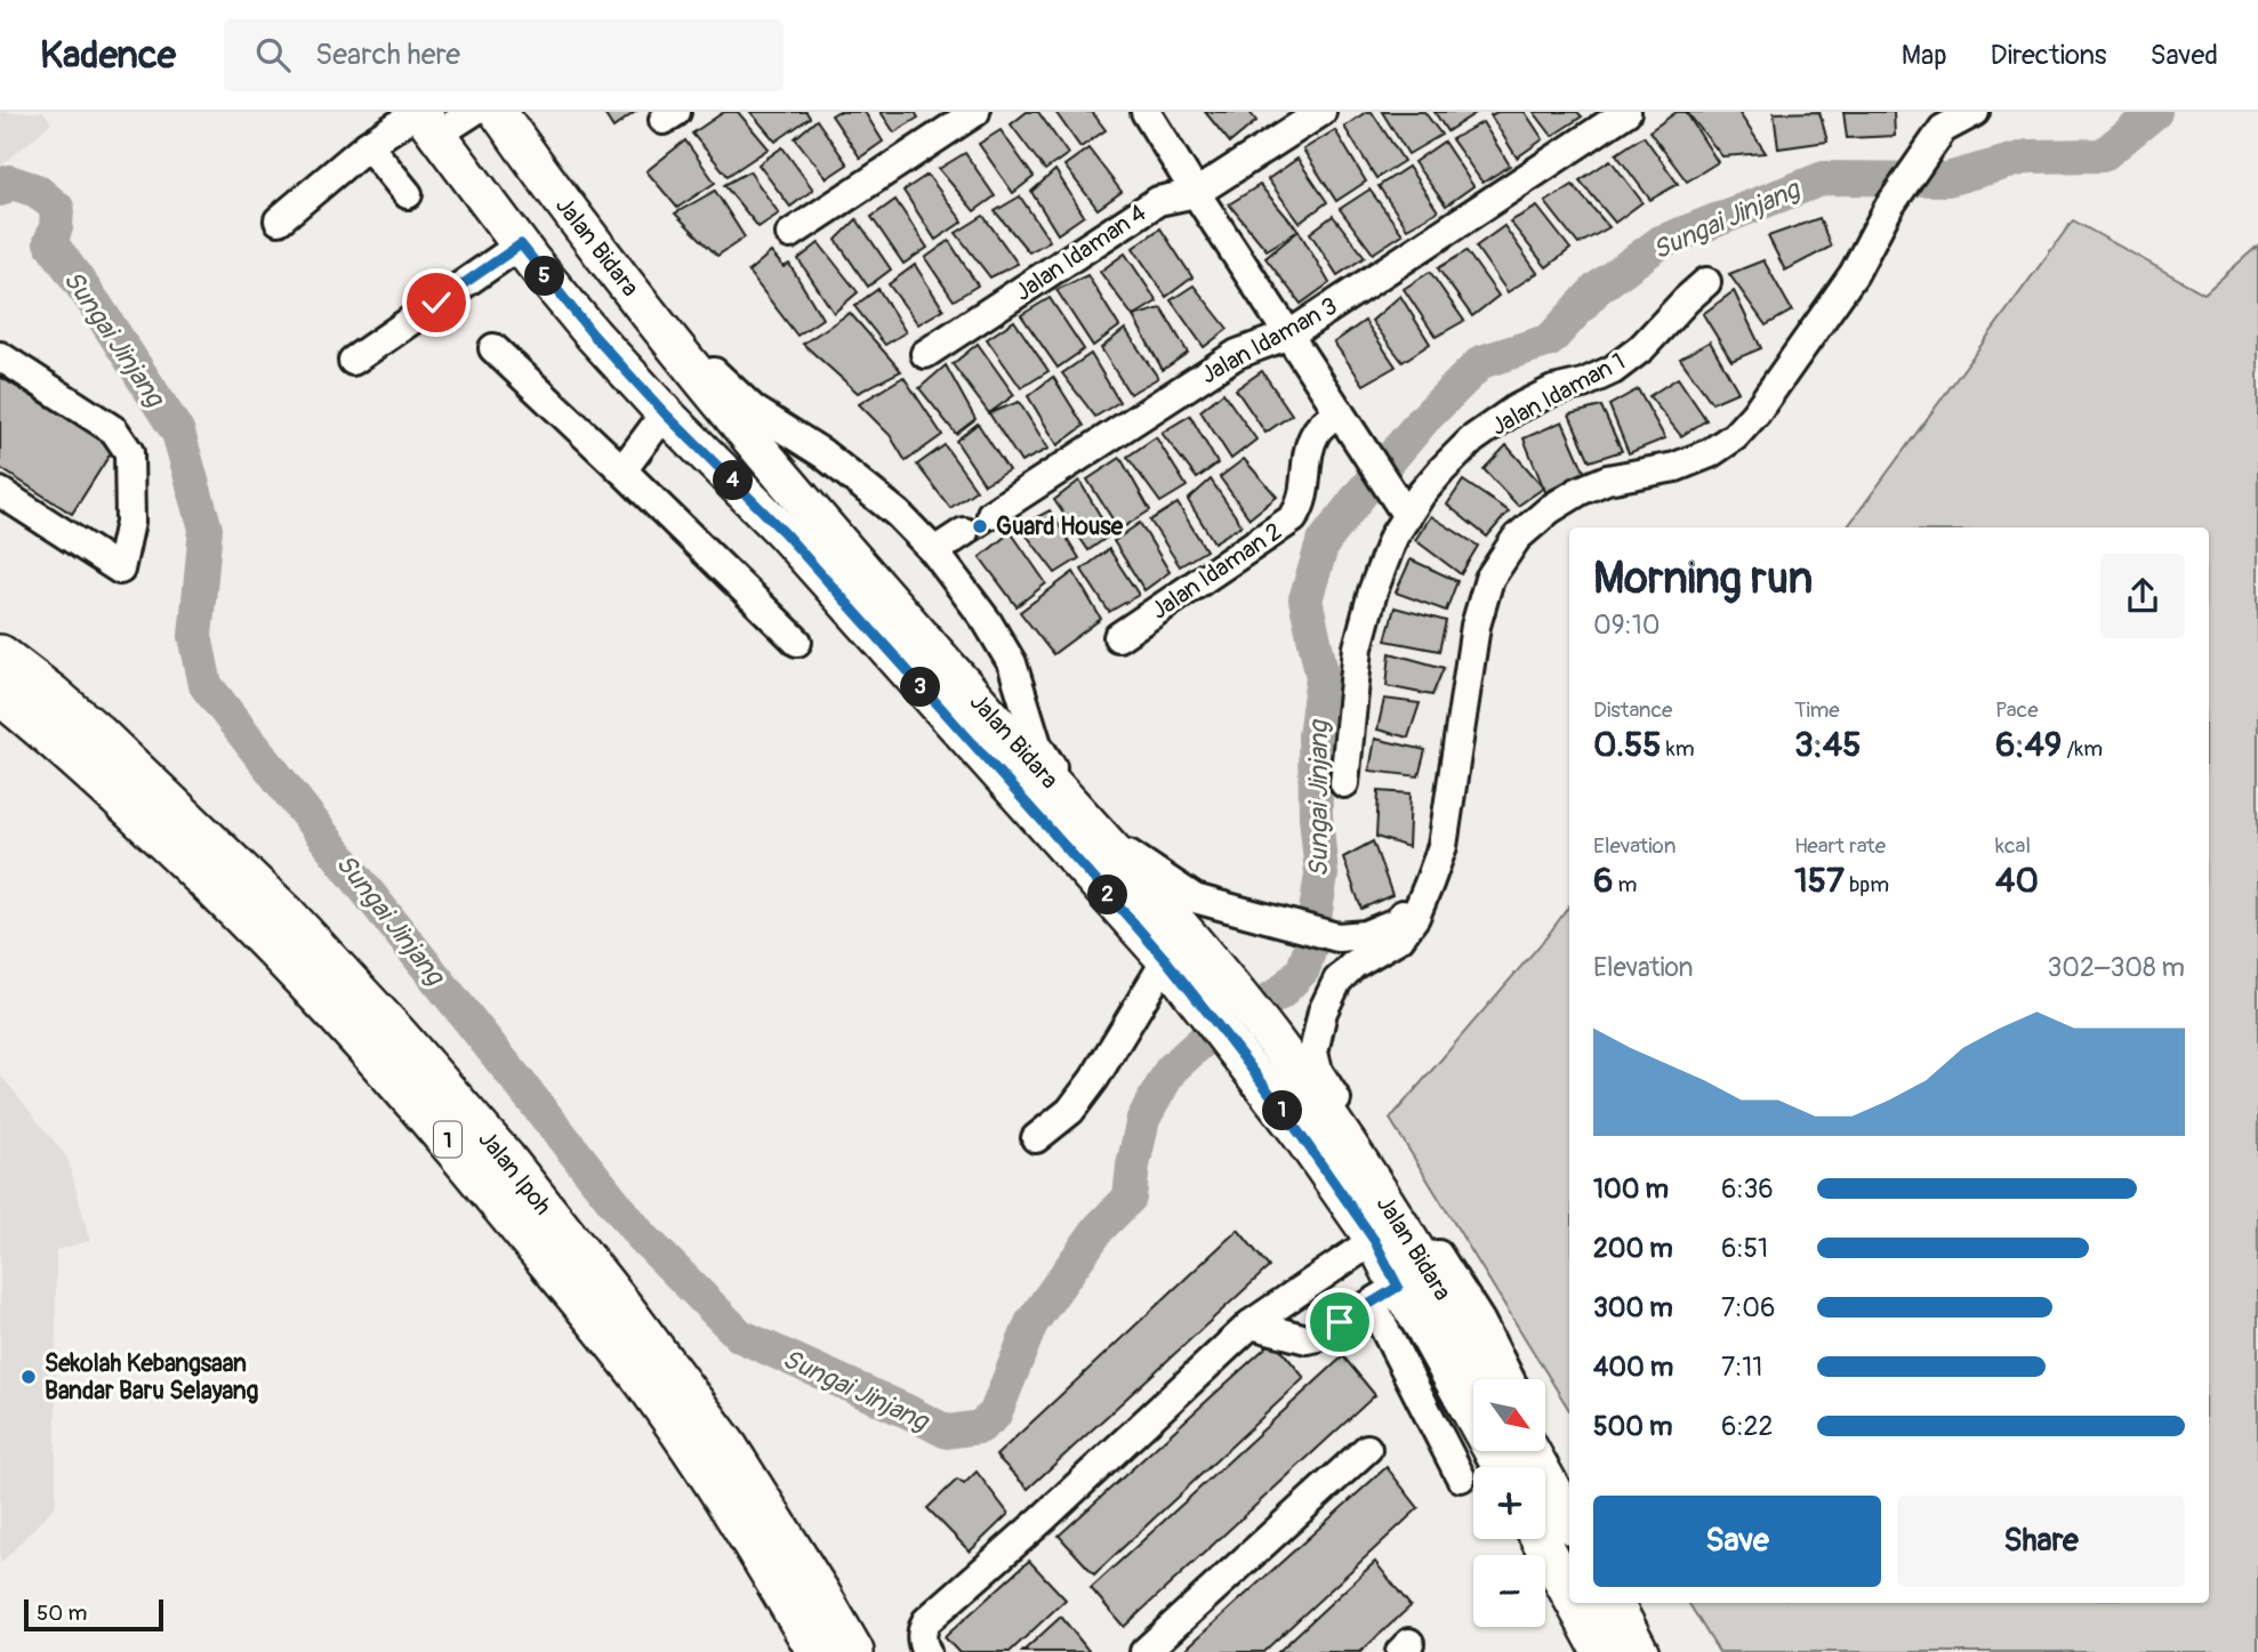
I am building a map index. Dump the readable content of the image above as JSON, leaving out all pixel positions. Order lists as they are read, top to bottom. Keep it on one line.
{"streets":{"highway":["1","Jalan Ipoh"],"main road":["Jalan Bidara"],"street":["Jalan Idaman 4","Jalan Idaman 3","Jalan Idaman 1","Jalan Idaman 2"]},"water":["Sungai Jinjang"],"places":["Guard House","Sekolah Kebangsaan Bandar Baru Selayang"],"scale_bar":"50 m","north":"bottom right","page":{"header":"Kadence","search":"Search here","nav":["Map","Directions","Saved"],"pins":["5","4","3","2","1"],"heading":["Morning run","09:10"],"stats":[["Distance","0.55 km"],["Time","3:45"],["Pace","6:49 /km"],["Elevation","6 m"],["Heart rate","157 bpm"],["kcal","40"]],"chart":["Elevation","302–308 m"],"list":[{"name":"100 m","note":"6:36"},{"name":"200 m","note":"6:51"},{"name":"300 m","note":"7:06"},{"name":"400 m","note":"7:11"},{"name":"500 m","note":"6:22"}],"map_buttons":["+","−"],"buttons":["Save","Share"],"scale":"50 m"}}
